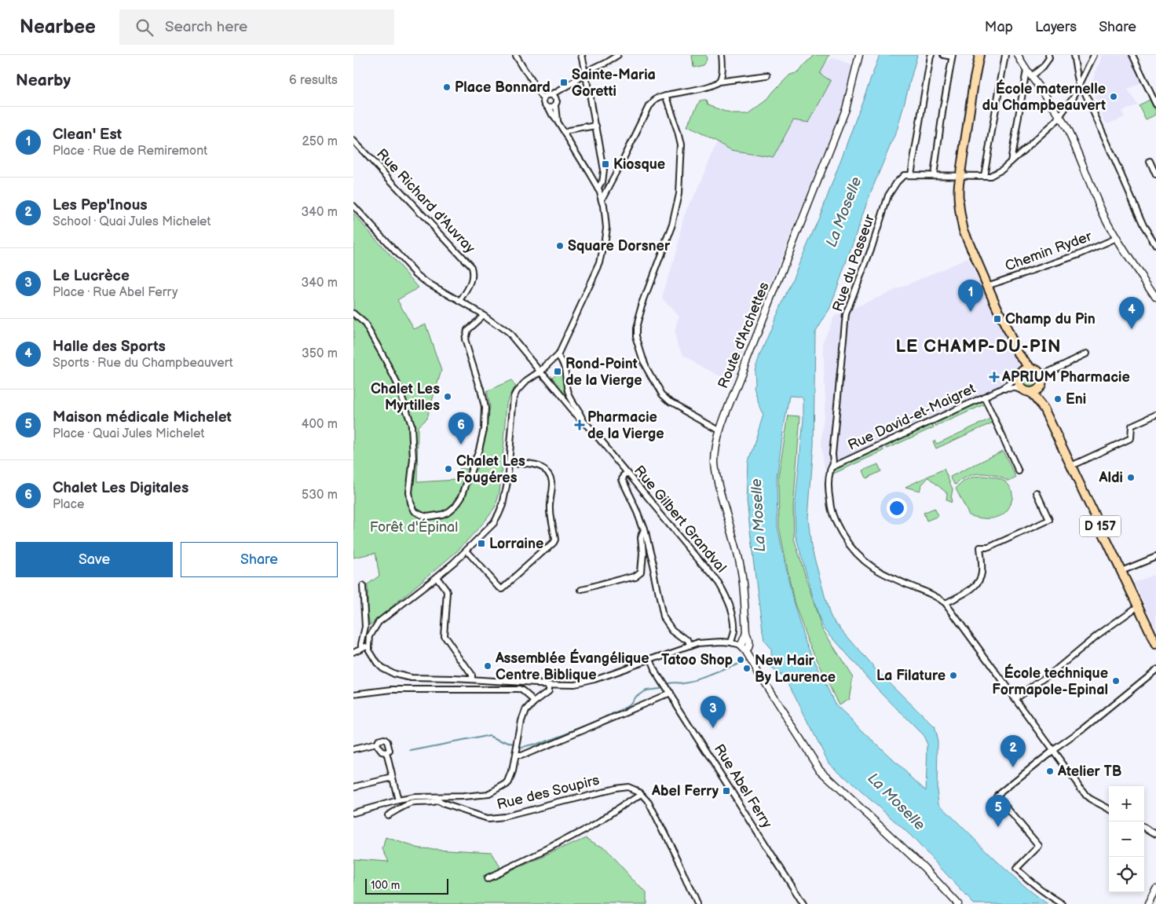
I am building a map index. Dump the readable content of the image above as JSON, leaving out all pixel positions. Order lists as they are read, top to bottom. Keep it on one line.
{"streets":{"main road":["D 157"],"street":["Rue Richard d'Auvray","Chemin Ryder","Rue du Passeur","Route d'Archettes","Rue David-et-Maigret","Rue Gilbert Grandval","Rue Abel Ferry","Rue des Soupirs"]},"crossings":[["Rue Richard d'Auvray","Rue Gilbert Grandval"],["Rue du Passeur","Rue David-et-Maigret"],["Rue David-et-Maigret","D 157"]],"districts":["LE CHAMP-DU-PIN"],"water":["La Moselle"],"parks":["Forêt d'Épinal"],"places":{"transit":["Sainte-Maria Goretti","Kiosque","Champ du Pin","Rond-Point de la Vierge","Lorraine","Abel Ferry"],"other":["Place Bonnard","École maternelle du Champbeauvert","Square Dorsner","Chalet Les Myrtilles","Eni","Chalet Les Fougéres","Aldi","Tatoo Shop","Assemblée Évangélique Centre Biblique","New Hair By Laurence","La Filature","École technique Formapole-Epinal","Atelier TB"],"health":["APRIUM Pharmacie","Pharmacie de la Vierge"]},"scale_bar":"100 m","page":{"header":"Nearbee","search":"Search here","nav":["Map","Layers","Share"],"heading":["Nearby","6 results"],"list":[{"mark":"1","name":"Clean' Est","note":"Place · Rue de Remiremont","value":"250 m"},{"mark":"2","name":"Les Pep'Inous","note":"School · Quai Jules Michelet","value":"340 m"},{"mark":"3","name":"Le Lucrèce","note":"Place · Rue Abel Ferry","value":"340 m"},{"mark":"4","name":"Halle des Sports","note":"Sports · Rue du Champbeauvert","value":"350 m"},{"mark":"5","name":"Maison médicale Michelet","note":"Place · Quai Jules Michelet","value":"400 m"},{"mark":"6","name":"Chalet Les Digitales","note":"Place","value":"530 m"}],"pins":["1","4","6","3","2","5"],"buttons":["Save","Share"],"map_buttons":["+","−"],"scale":"100 m"}}
